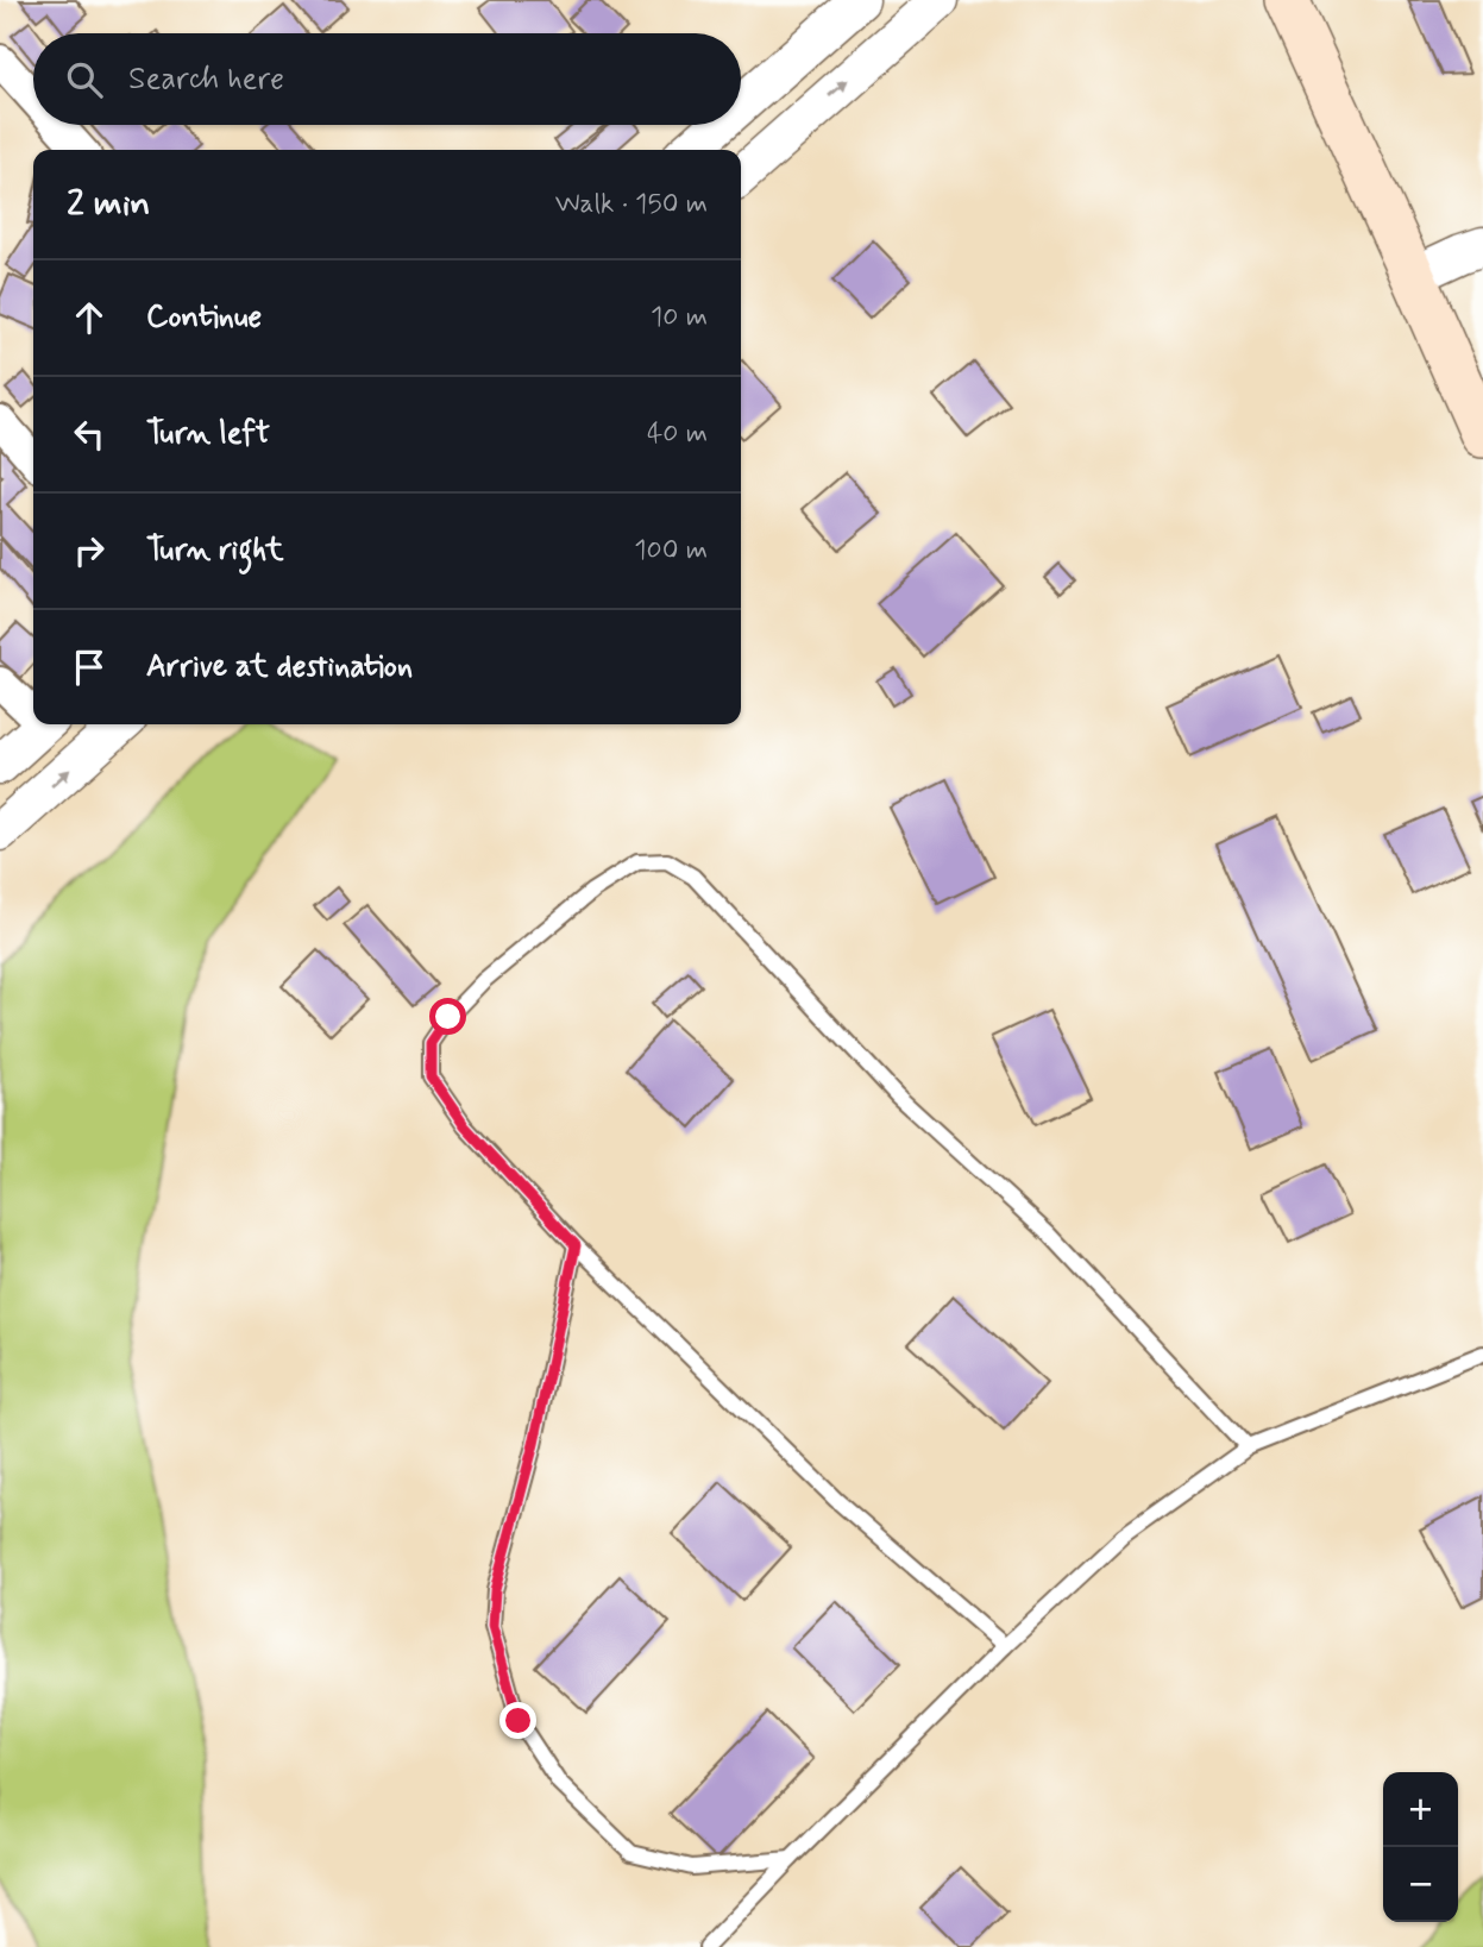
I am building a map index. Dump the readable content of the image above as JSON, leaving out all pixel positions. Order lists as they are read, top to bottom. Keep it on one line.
{"page":{"search":"Search here","heading":["2 min","Walk · 150 m"],"list":[["Continue","10 m"],["Turn left","40 m"],["Turn right","100 m"],"Arrive at destination"],"map_buttons":["+","−"]}}
